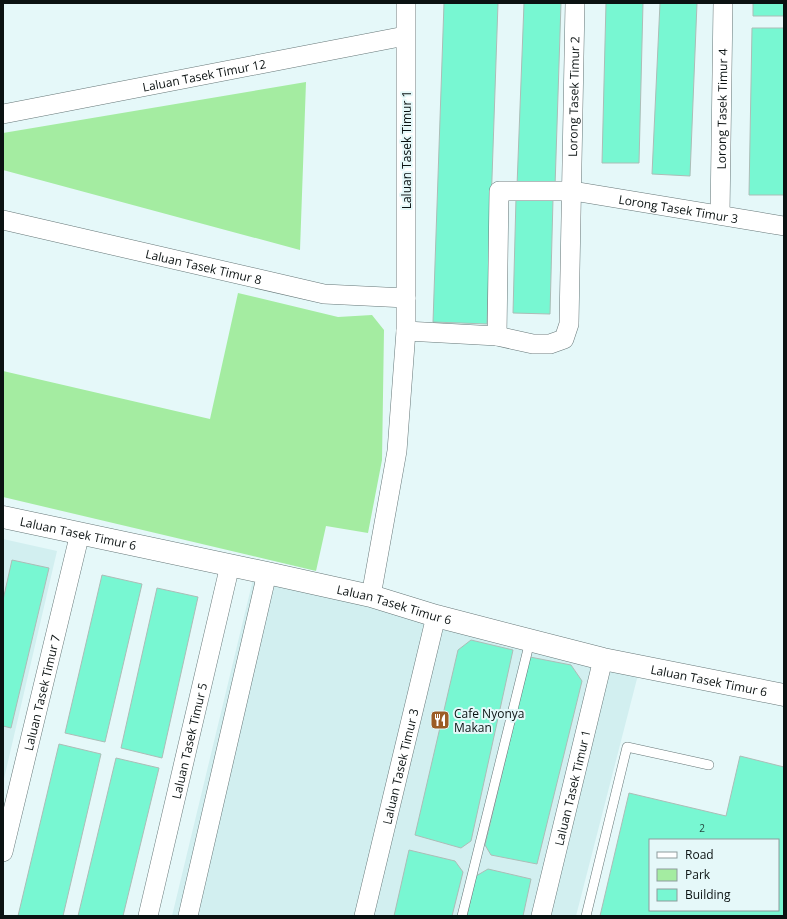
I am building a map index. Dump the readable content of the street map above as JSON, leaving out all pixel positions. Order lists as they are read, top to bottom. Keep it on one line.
{"streets":{"street":["Laluan Tasek Timur 12","Lorong Tasek Timur 2","Lorong Tasek Timur 4","Laluan Tasek Timur 1","Lorong Tasek Timur 3","Laluan Tasek Timur 8","Laluan Tasek Timur 6","Laluan Tasek Timur 7","Laluan Tasek Timur 5","Laluan Tasek Timur 3"]},"crossings":[["Laluan Tasek Timur 12","Laluan Tasek Timur 1"],["Lorong Tasek Timur 2","Laluan Tasek Timur 1"],["Lorong Tasek Timur 2","Lorong Tasek Timur 3"],["Lorong Tasek Timur 4","Lorong Tasek Timur 3"],["Laluan Tasek Timur 1","Laluan Tasek Timur 8"],["Laluan Tasek Timur 1","Laluan Tasek Timur 6"],["Laluan Tasek Timur 6","Laluan Tasek Timur 7"],["Laluan Tasek Timur 6","Laluan Tasek Timur 5"],["Laluan Tasek Timur 6","Laluan Tasek Timur 3"]],"places":{"restaurant":["Cafe Nyonya Makan"]},"house_numbers":["2"],"legend":["Road","Park","Building"]}
